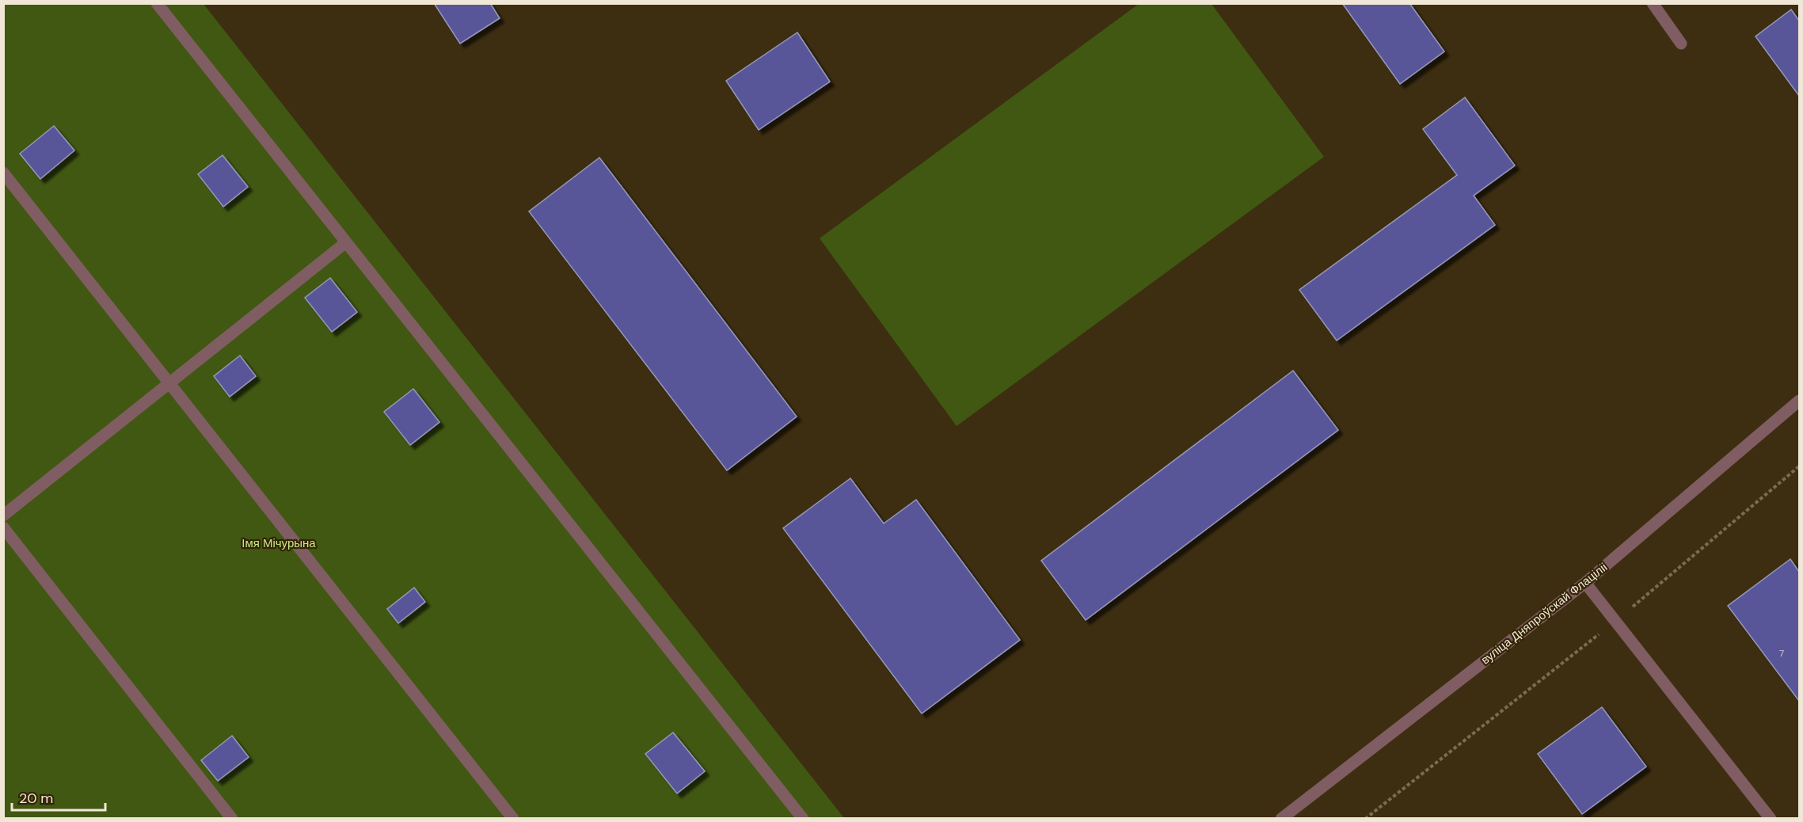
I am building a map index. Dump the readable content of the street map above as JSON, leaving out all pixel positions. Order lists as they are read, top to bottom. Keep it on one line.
{"streets":{"street":["вуліца Дняпроўскай Флаціліі"]},"parks":["Імя Мічурына"],"house_numbers":["7"],"scale_bar":"20 m"}
